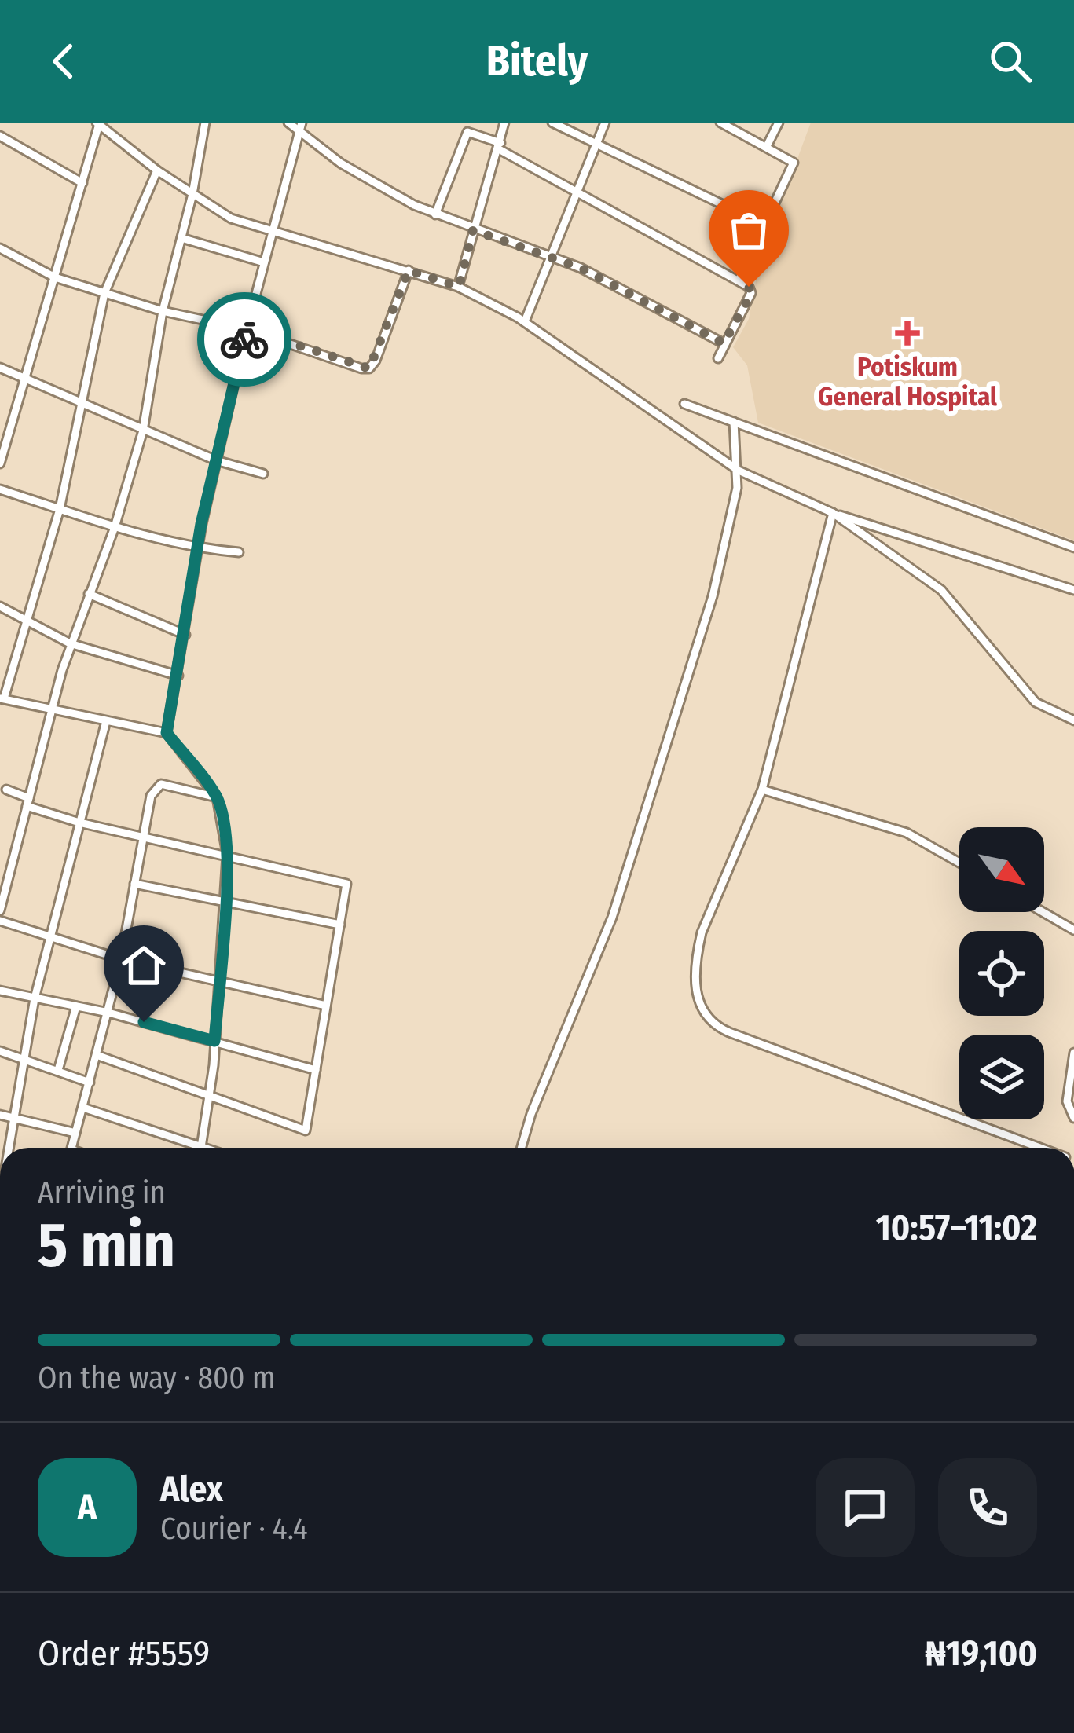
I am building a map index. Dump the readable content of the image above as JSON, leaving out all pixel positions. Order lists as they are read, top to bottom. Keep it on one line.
{"places":{"health":["Potiskum General Hospital"]},"north":"bottom right","page":{"header":"Bitely","heading":["5 min","Arriving in","10:57–11:02"],"panel":["Alex","Courier · 4.4","Order #5559","₦19,100"],"bar":"On the way · 800 m","round":"A"}}
